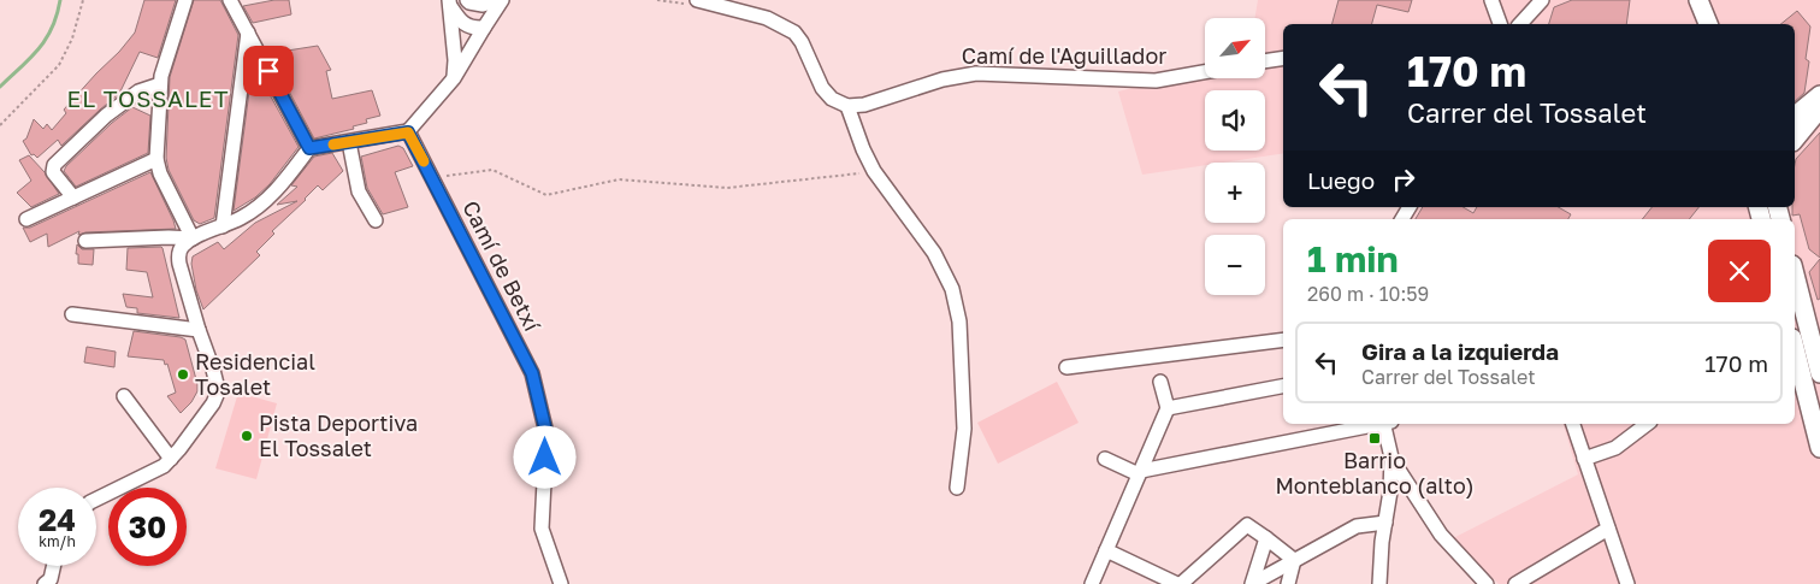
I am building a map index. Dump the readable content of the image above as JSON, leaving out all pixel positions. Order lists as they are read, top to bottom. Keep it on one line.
{"streets":{"street":["Camí de l'Aguillador","Camí de Betxí"]},"districts":["EL TOSSALET"],"places":{"other":["Residencial Tosalet","Pista Deportiva El Tossalet"],"transit":["Barrio Monteblanco (alto)"]},"north":"top right","page":{"map_buttons":["+","−"],"turn":["170 m","Carrer del Tossalet"],"then":"Luego","heading":["1 min","260 m · 10:59"],"list":[{"name":"Gira a la izquierda","note":"Carrer del Tossalet","value":"170 m"}],"speed":"24 km/h","limit":"30"}}
